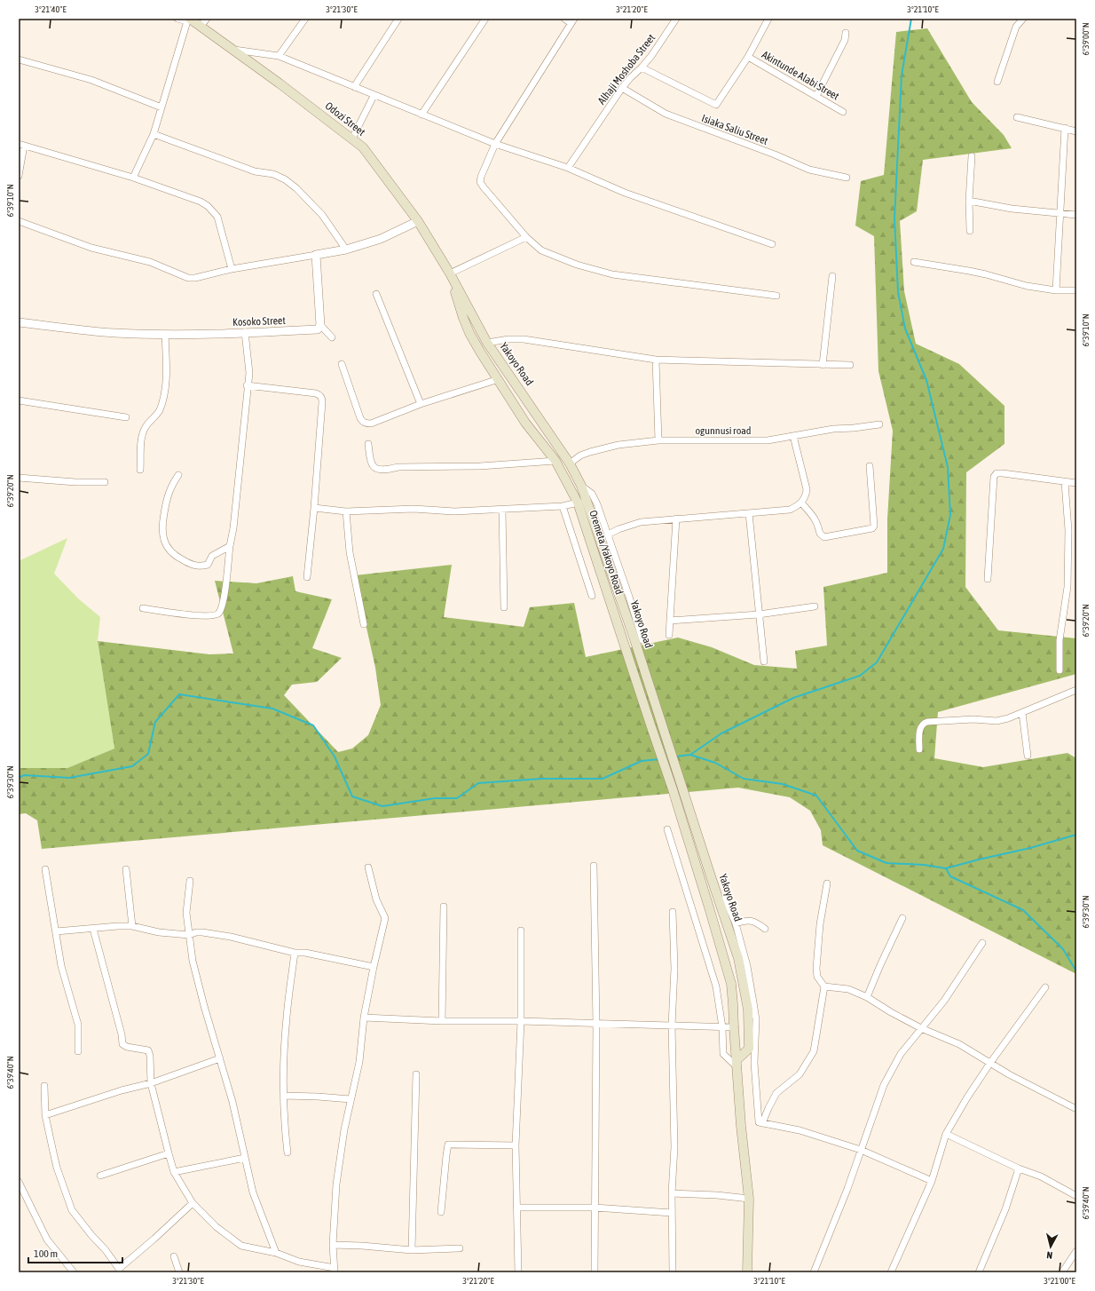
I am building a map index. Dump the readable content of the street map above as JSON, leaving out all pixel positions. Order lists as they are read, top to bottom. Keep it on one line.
{"streets":{"main road":["Odozi Street","Yakoyo Road","Oremeta/Yakoyo Road"],"street":["Alhaji Moshoba Street","Akintunde Alabi Street","Isiaka Saliu Street","Kosoko Street","ogunnusi road"]},"crossings":[["Alhaji Moshoba Street","Isiaka Saliu Street"],["Odozi Street","Yakoyo Road"],["Odozi Street","Oremeta/Yakoyo Road"],["Yakoyo Road","ogunnusi road"],["Yakoyo Road","Oremeta/Yakoyo Road"]],"scale_bar":"100 m","north":"bottom","coordinates":["3°21'40\"E","3°21'30\"E","3°21'20\"E","3°21'10\"E","6°39'00\"N","6°39'10\"N","6°39'20\"N","6°39'30\"N","6°39'40\"N","3°21'00\"E"]}
